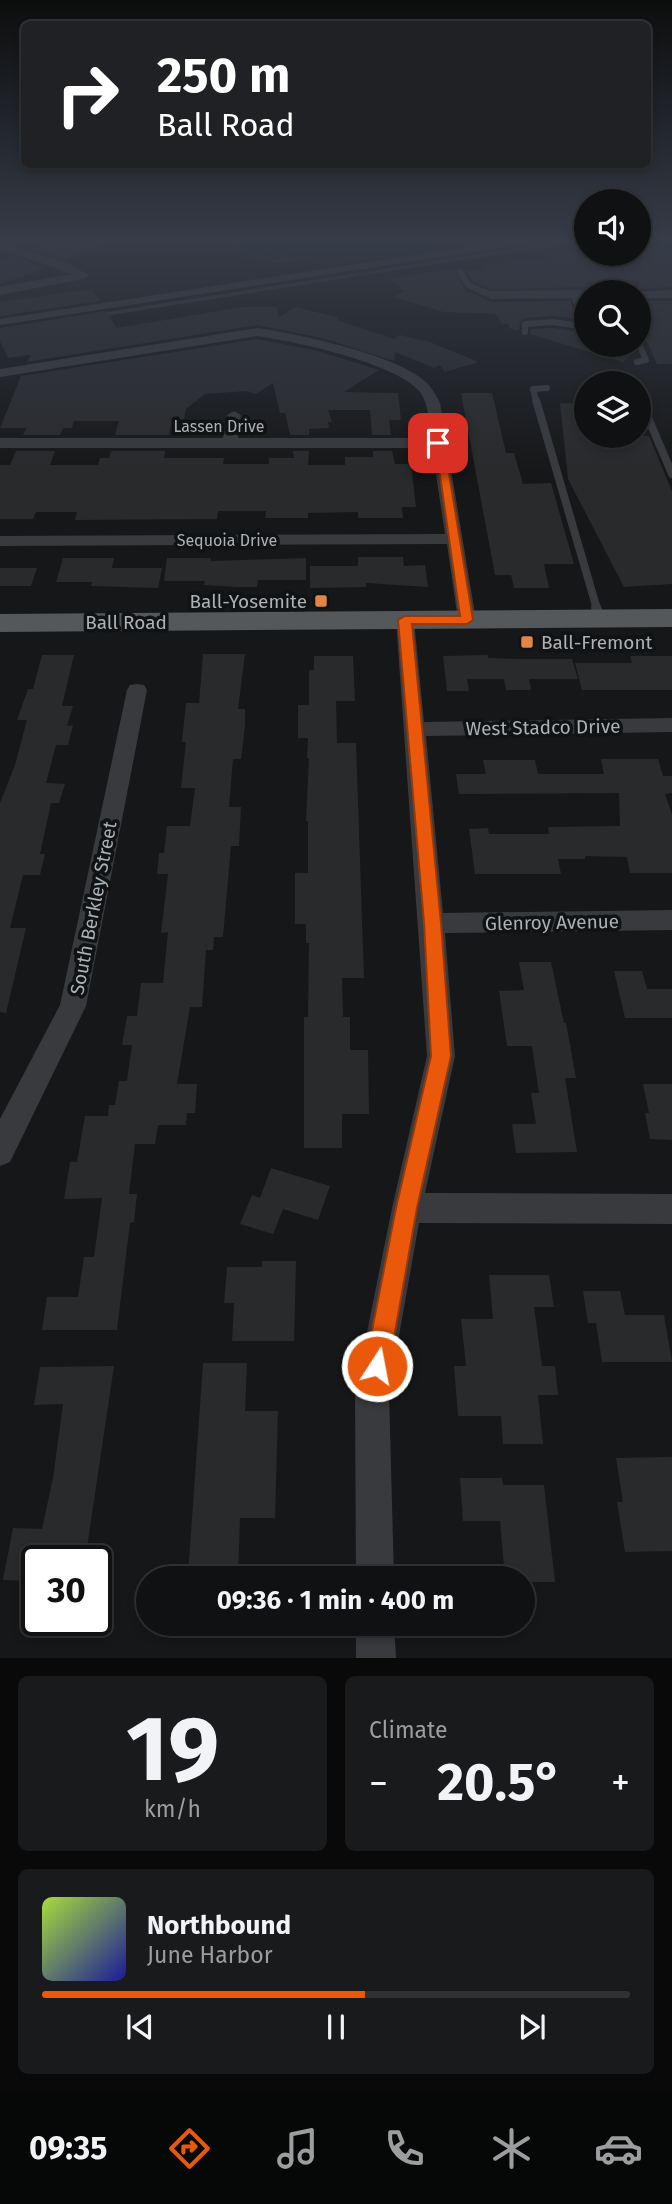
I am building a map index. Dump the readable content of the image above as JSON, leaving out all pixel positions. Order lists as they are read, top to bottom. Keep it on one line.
{"streets":{"main road":["Ball Road"],"street":["Lassen Drive","Sequoia Drive","West Stadco Drive","South Berkley Street","Glenroy Avenue"]},"places":{"transit":["Ball-Yosemite","Ball-Fremont"]},"page":{"turn":["250 m","Ball Road"],"limit":"30","trip":"09:36 · 1 min · 400 m","tile":[["19","km/h"],"Climate"],"heat":["−","20.5°","+"],"song":["Northbound","June Harbor"],"tabs":"09:35"}}
